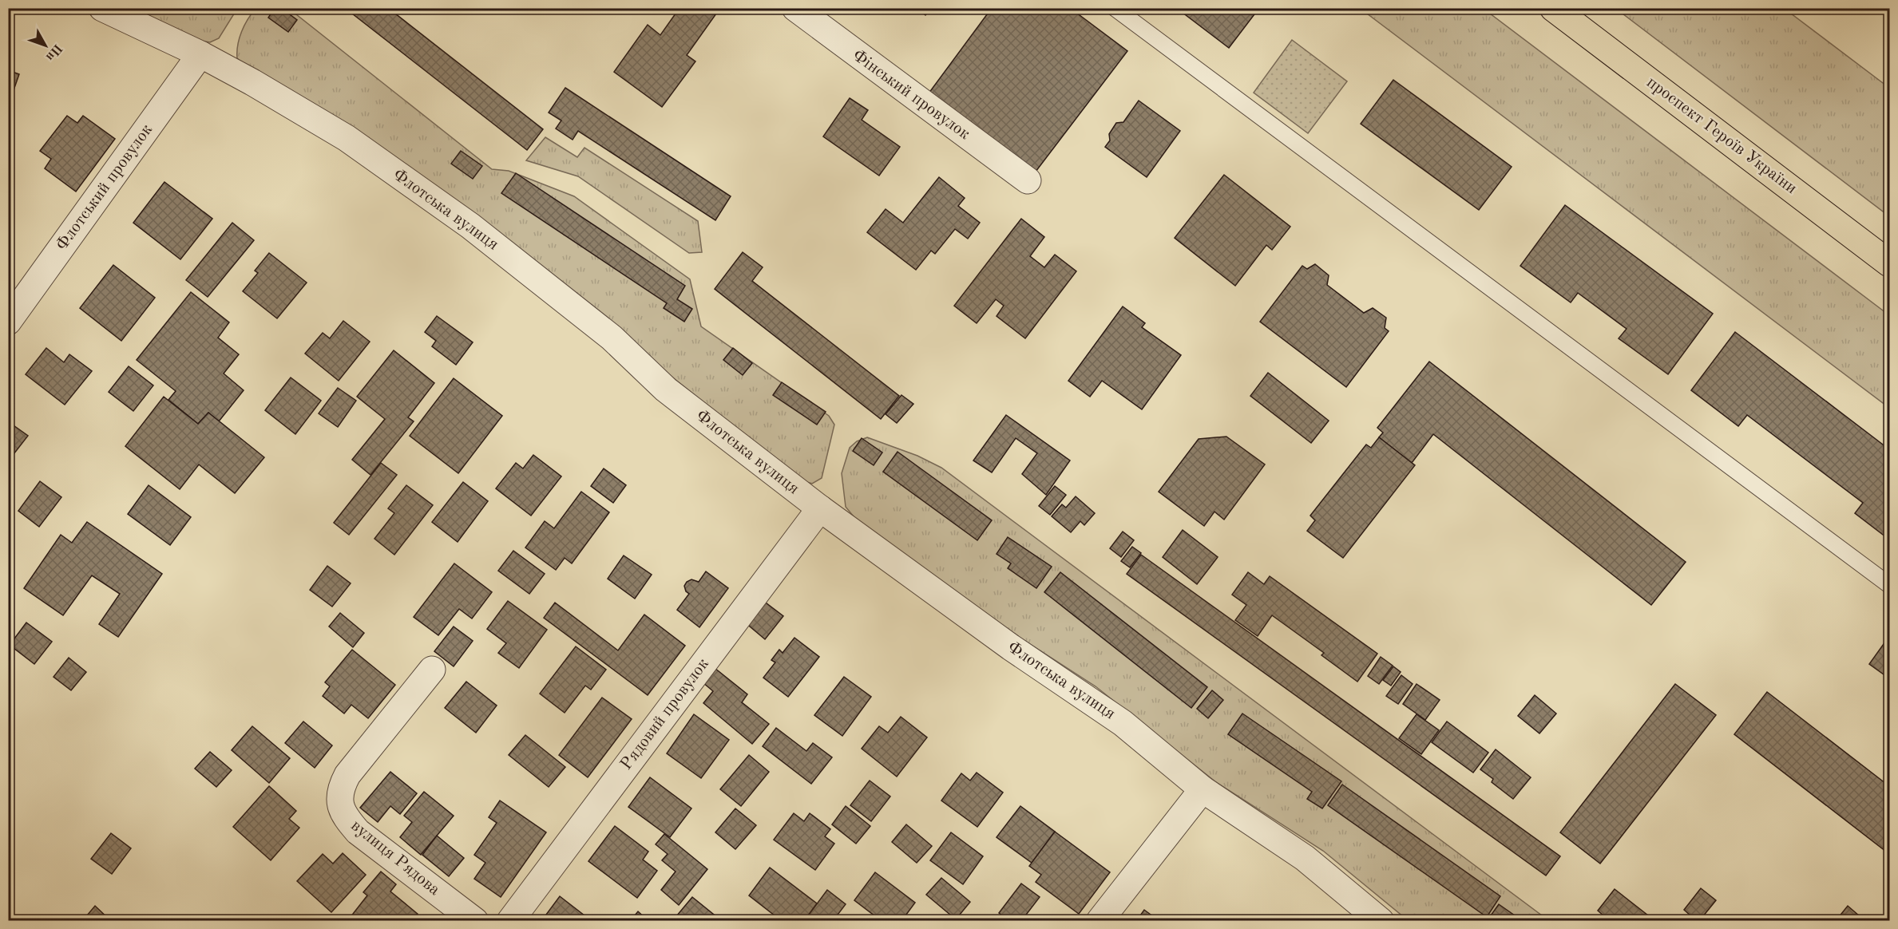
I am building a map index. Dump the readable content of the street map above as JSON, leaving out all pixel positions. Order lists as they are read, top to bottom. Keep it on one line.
{"streets":{"highway":["проспект Героїв України"],"street":["Фінський провулок","Флотський провулок","Флотська вулиця","Рядовий провулок","вулиця Рядова"]},"crossings":[["Флотський провулок","Флотська вулиця"],["Флотська вулиця","Рядовий провулок"]],"north":"bottom right"}
